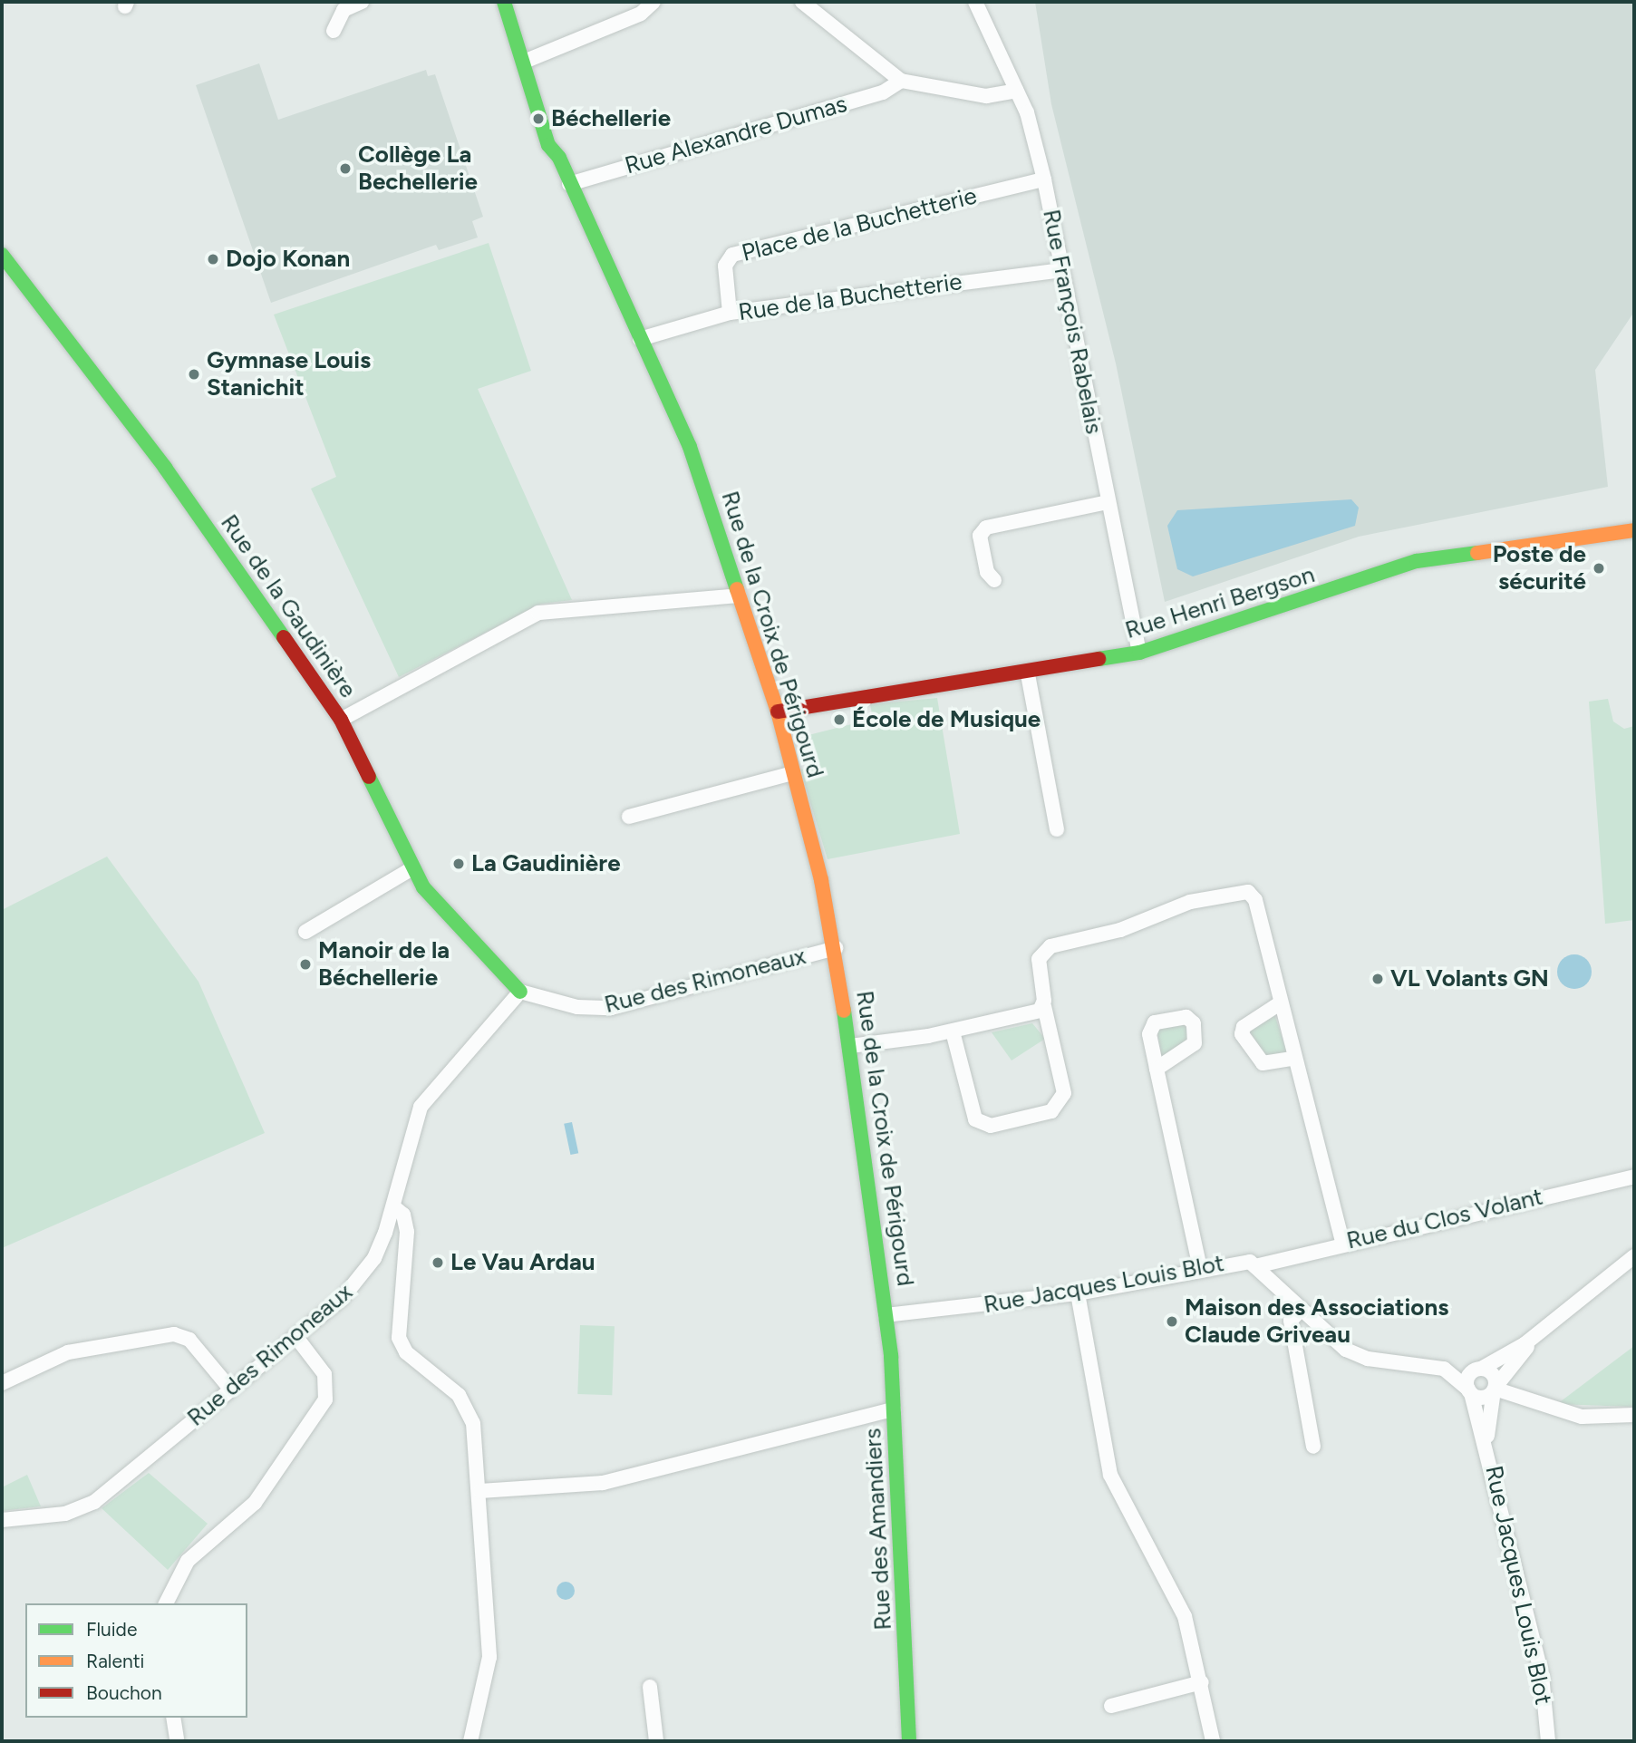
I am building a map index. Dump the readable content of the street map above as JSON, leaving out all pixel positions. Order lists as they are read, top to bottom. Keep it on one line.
{"streets":{"street":["Rue Alexandre Dumas","Place de la Buchetterie","Rue de la Buchetterie","Rue François Rabelais","Rue Henri Bergson","Rue de la Gaudinière","Rue de la Croix de Périgourd","Rue des Rimoneaux","Rue du Clos Volant","Rue Jacques Louis Blot","Rue des Amandiers"]},"crossings":[["Rue Alexandre Dumas","Rue de la Croix de Périgourd"],["Place de la Buchetterie","Rue de la Buchetterie"],["Place de la Buchetterie","Rue François Rabelais"],["Rue de la Buchetterie","Rue François Rabelais"],["Rue de la Buchetterie","Rue de la Croix de Périgourd"],["Rue François Rabelais","Rue Henri Bergson"],["Rue Henri Bergson","Rue de la Croix de Périgourd"],["Rue de la Gaudinière","Rue des Rimoneaux"],["Rue de la Croix de Périgourd","Rue des Rimoneaux"],["Rue de la Croix de Périgourd","Rue Jacques Louis Blot"],["Rue de la Croix de Périgourd","Rue des Amandiers"],["Rue du Clos Volant","Rue Jacques Louis Blot"],["Rue Jacques Louis Blot","Rue des Amandiers"]],"places":["Béchellerie","Collège La Bechellerie","Dojo Konan","Gymnase Louis Stanichit","Poste de sécurité","École de Musique","La Gaudinière","Manoir de la Béchellerie","VL Volants GN","Le Vau Ardau","Maison des Associations Claude Griveau"],"legend":["Fluide","Ralenti","Bouchon"]}
